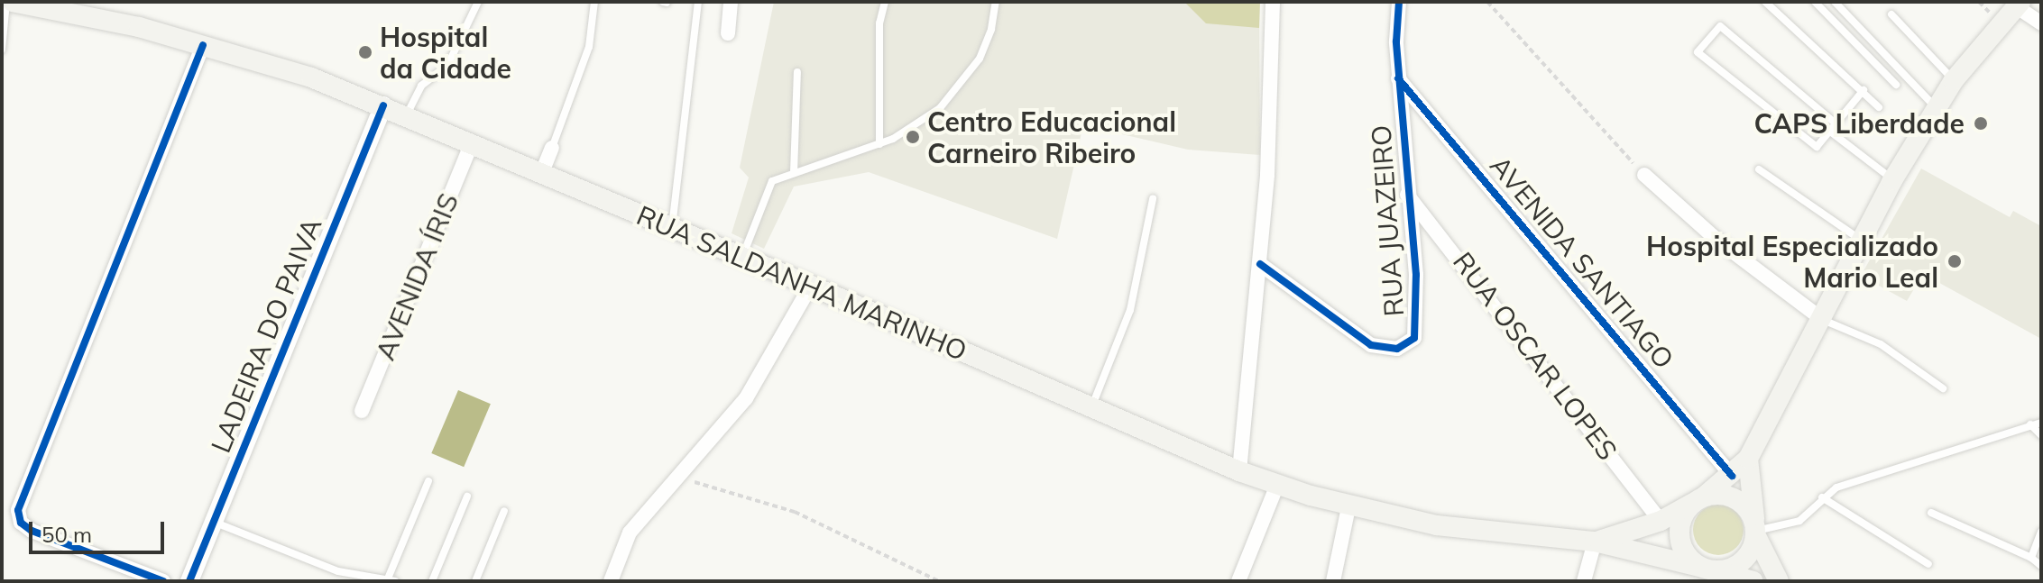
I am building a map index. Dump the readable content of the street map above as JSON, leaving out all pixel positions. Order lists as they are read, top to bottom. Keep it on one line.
{"streets":{"main road":["RUA SALDANHA MARINHO"],"street":["RUA JUAZEIRO","AVENIDA SANTIAGO","AVENIDA ÍRIS","LADEIRA DO PAIVA","RUA OSCAR LOPES"]},"crossings":[["RUA JUAZEIRO","AVENIDA SANTIAGO"],["RUA JUAZEIRO","RUA OSCAR LOPES"],["AVENIDA SANTIAGO","RUA SALDANHA MARINHO"],["AVENIDA ÍRIS","RUA SALDANHA MARINHO"],["RUA SALDANHA MARINHO","LADEIRA DO PAIVA"],["RUA SALDANHA MARINHO","RUA OSCAR LOPES"]],"places":["Hospital da Cidade","CAPS Liberdade","Centro Educacional Carneiro Ribeiro","Hospital Especializado Mario Leal"],"scale_bar":"50 m"}
